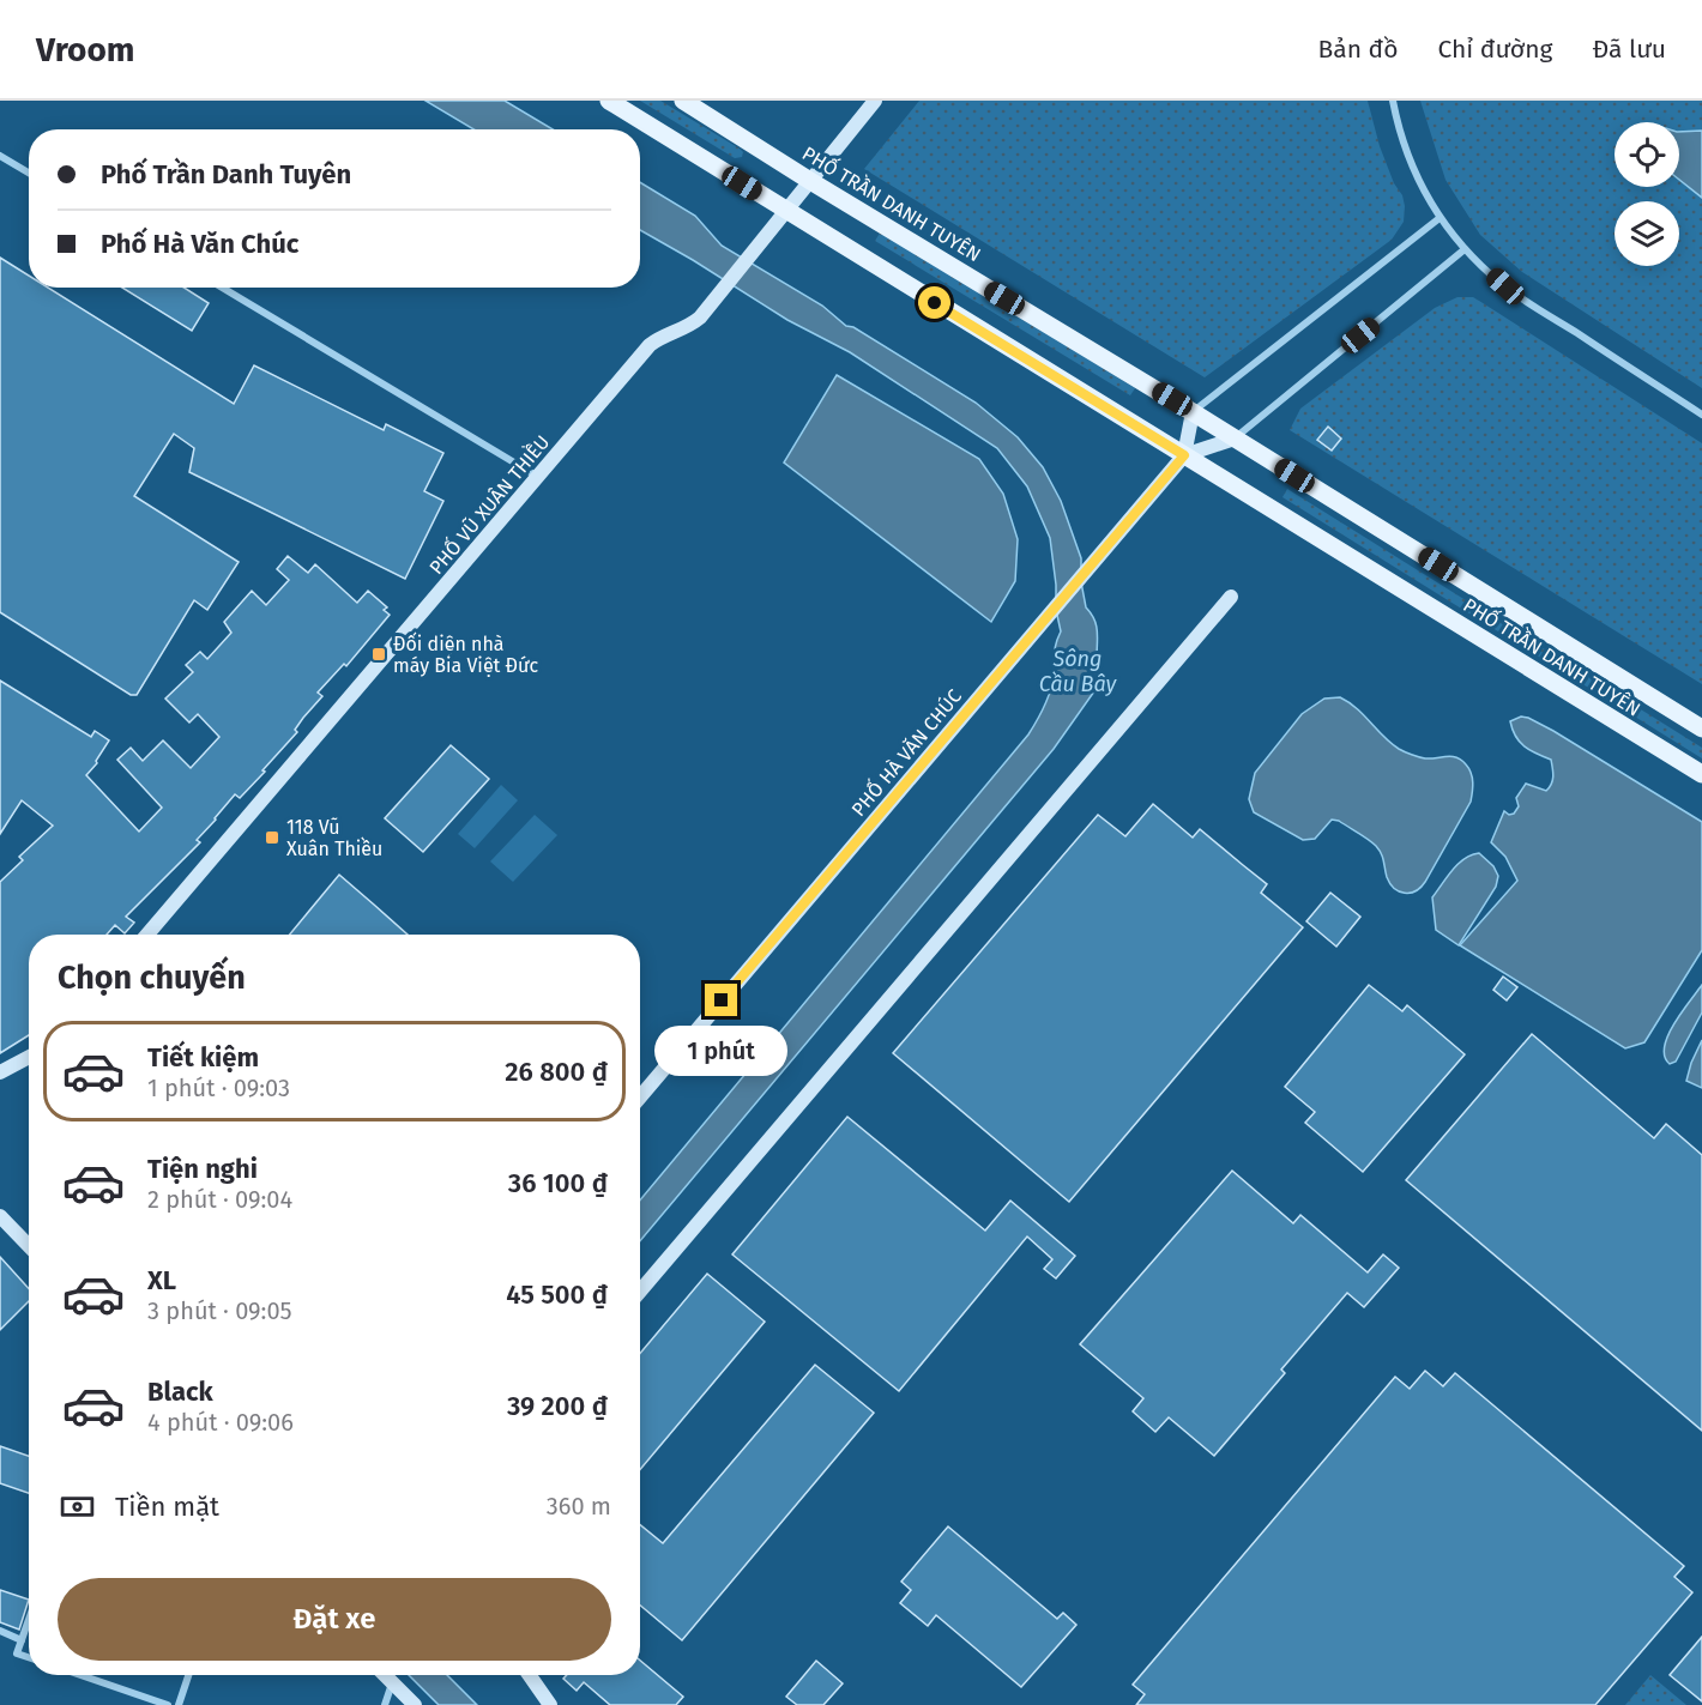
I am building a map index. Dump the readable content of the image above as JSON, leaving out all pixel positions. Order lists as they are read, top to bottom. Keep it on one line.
{"streets":{"main road":["PHỐ TRẦN DANH TUYÊN"],"street":["PHỐ VŨ XUÂN THIỀU","PHỐ HÀ VĂN CHÚC"]},"crossings":[["PHỐ TRẦN DANH TUYÊN","PHỐ VŨ XUÂN THIỀU"],["PHỐ TRẦN DANH TUYÊN","PHỐ HÀ VĂN CHÚC"]],"water":["Sông Cầu Bây"],"places":{"transit":["Đối diện nhà máy Bia Việt Đức","118 Vũ Xuân Thiều"]},"page":{"header":"Vroom","nav":["Bản đồ","Chỉ đường","Đã lưu"],"banner":["Phố Trần Danh Tuyên","Phố Hà Văn Chúc"],"heading":"Chọn chuyến","list":[{"name":"Tiết kiệm","note":"1 phút · 09:03","value":"26 800 ₫"},{"name":"Tiện nghi","note":"2 phút · 09:04","value":"36 100 ₫"},{"name":"XL","note":"3 phút · 09:05","value":"45 500 ₫"},{"name":"Black","note":"4 phút · 09:06","value":"39 200 ₫"}],"bubble":"1 phút","pay":["Tiền mặt","360 m"],"buttons":"Đặt xe"}}
